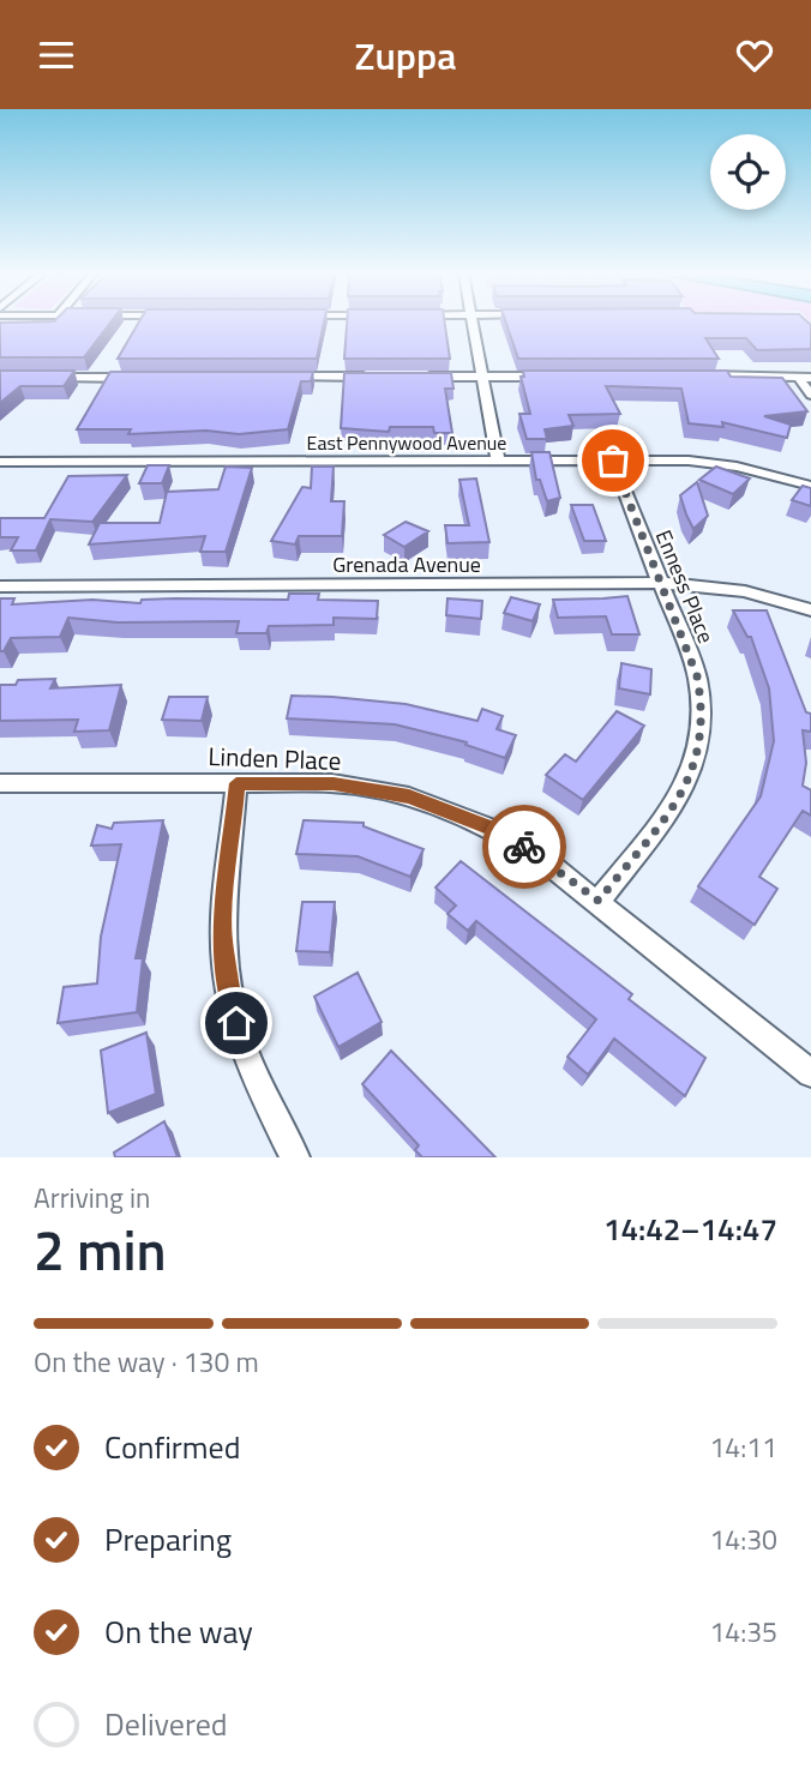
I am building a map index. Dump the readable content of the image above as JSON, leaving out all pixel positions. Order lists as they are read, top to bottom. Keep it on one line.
{"streets":{"street":["East Pennywood Avenue","Grenada Avenue","Enness Place","Linden Place"]},"crossings":[["East Pennywood Avenue","Enness Place"],["Grenada Avenue","Enness Place"],["Enness Place","Linden Place"]],"page":{"header":"Zuppa","heading":["2 min","Arriving in","14:42–14:47"],"bar":"On the way · 130 m","list":[["Confirmed","14:11"],["Preparing","14:30"],["On the way","14:35"],"Delivered"]}}
